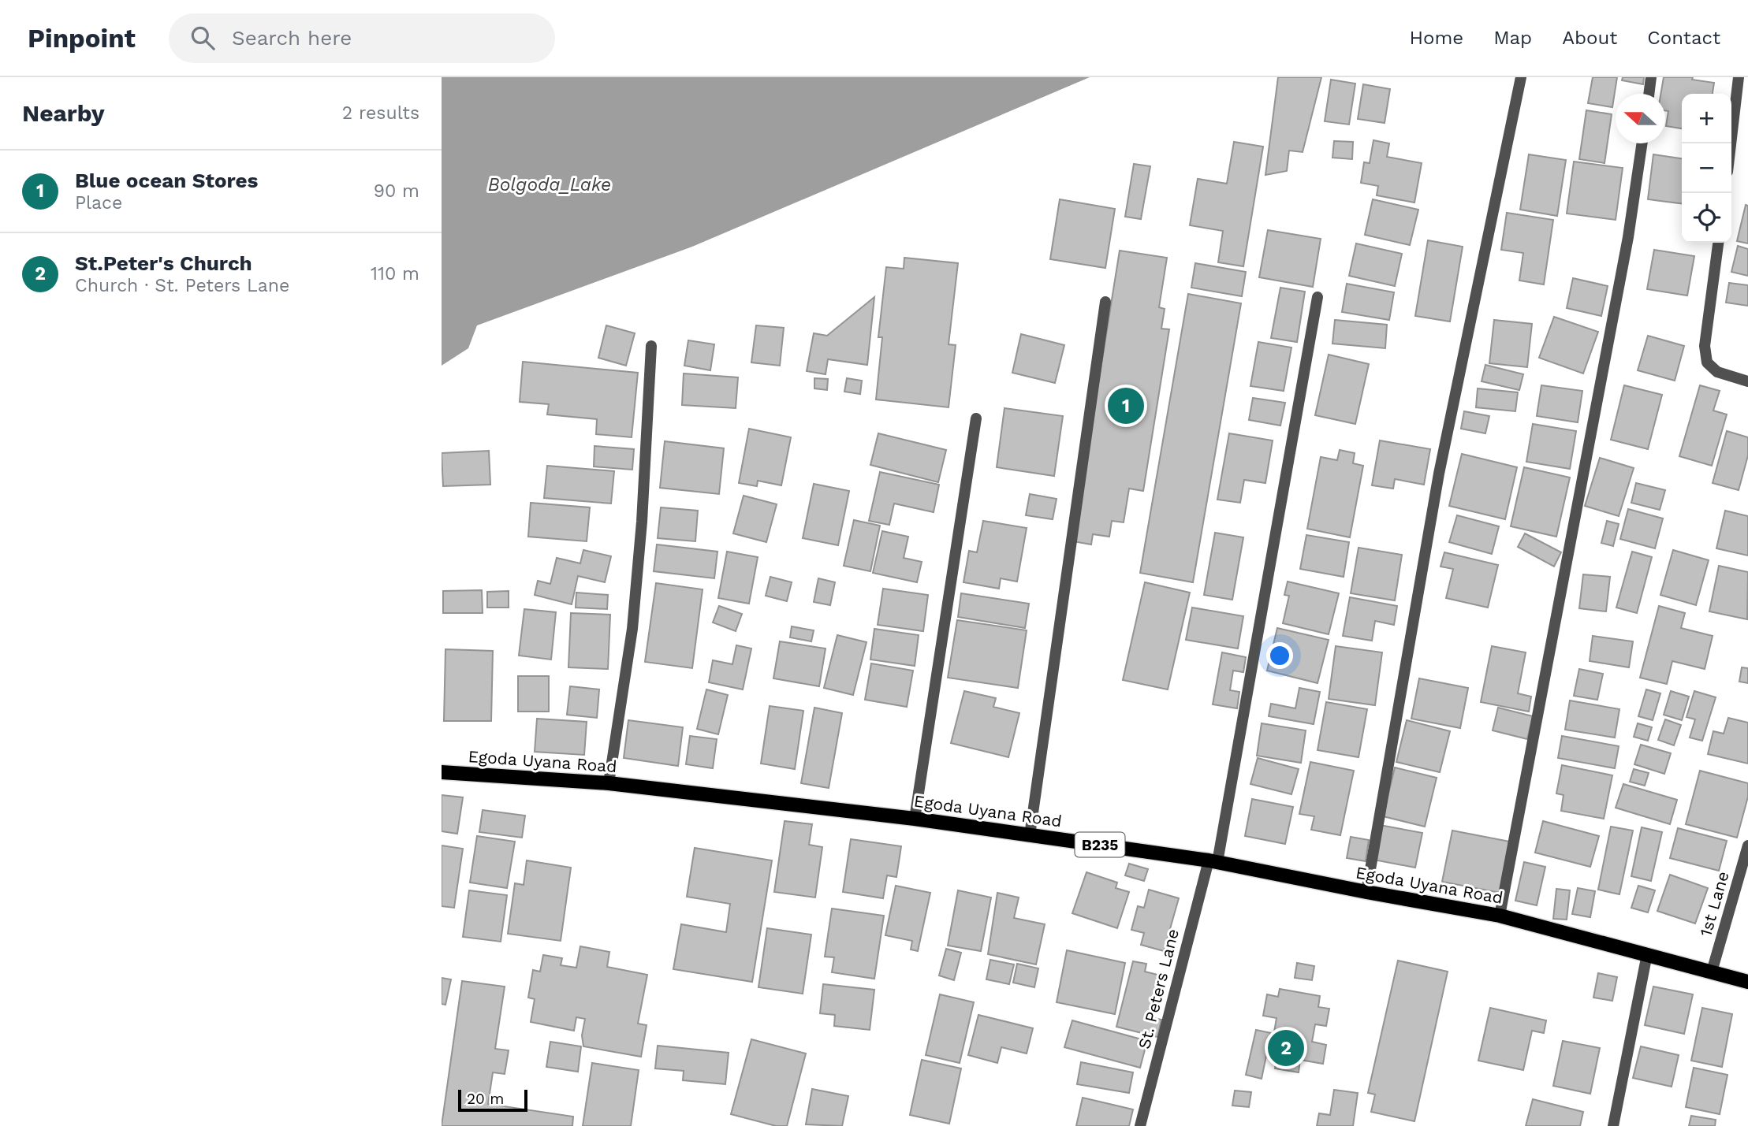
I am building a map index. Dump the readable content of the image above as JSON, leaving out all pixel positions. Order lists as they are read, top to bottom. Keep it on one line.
{"streets":{"main road":["Egoda Uyana Road","B235"],"street":["1st Lane","St. Peters Lane"]},"crossings":[["Egoda Uyana Road","1st Lane"],["Egoda Uyana Road","St. Peters Lane"]],"water":["Bolgoda_Lake"],"scale_bar":"20 m","north":"left","page":{"header":"Pinpoint","search":"Search here","nav":["Home","Map","About","Contact"],"heading":["Nearby","2 results"],"map_buttons":["+","−"],"list":[{"mark":"1","name":"Blue ocean Stores","note":"Place","value":"90 m"},{"mark":"2","name":"St.Peter's Church","note":"Church · St. Peters Lane","value":"110 m"}],"pins":["1","2"],"scale":"20 m"}}
